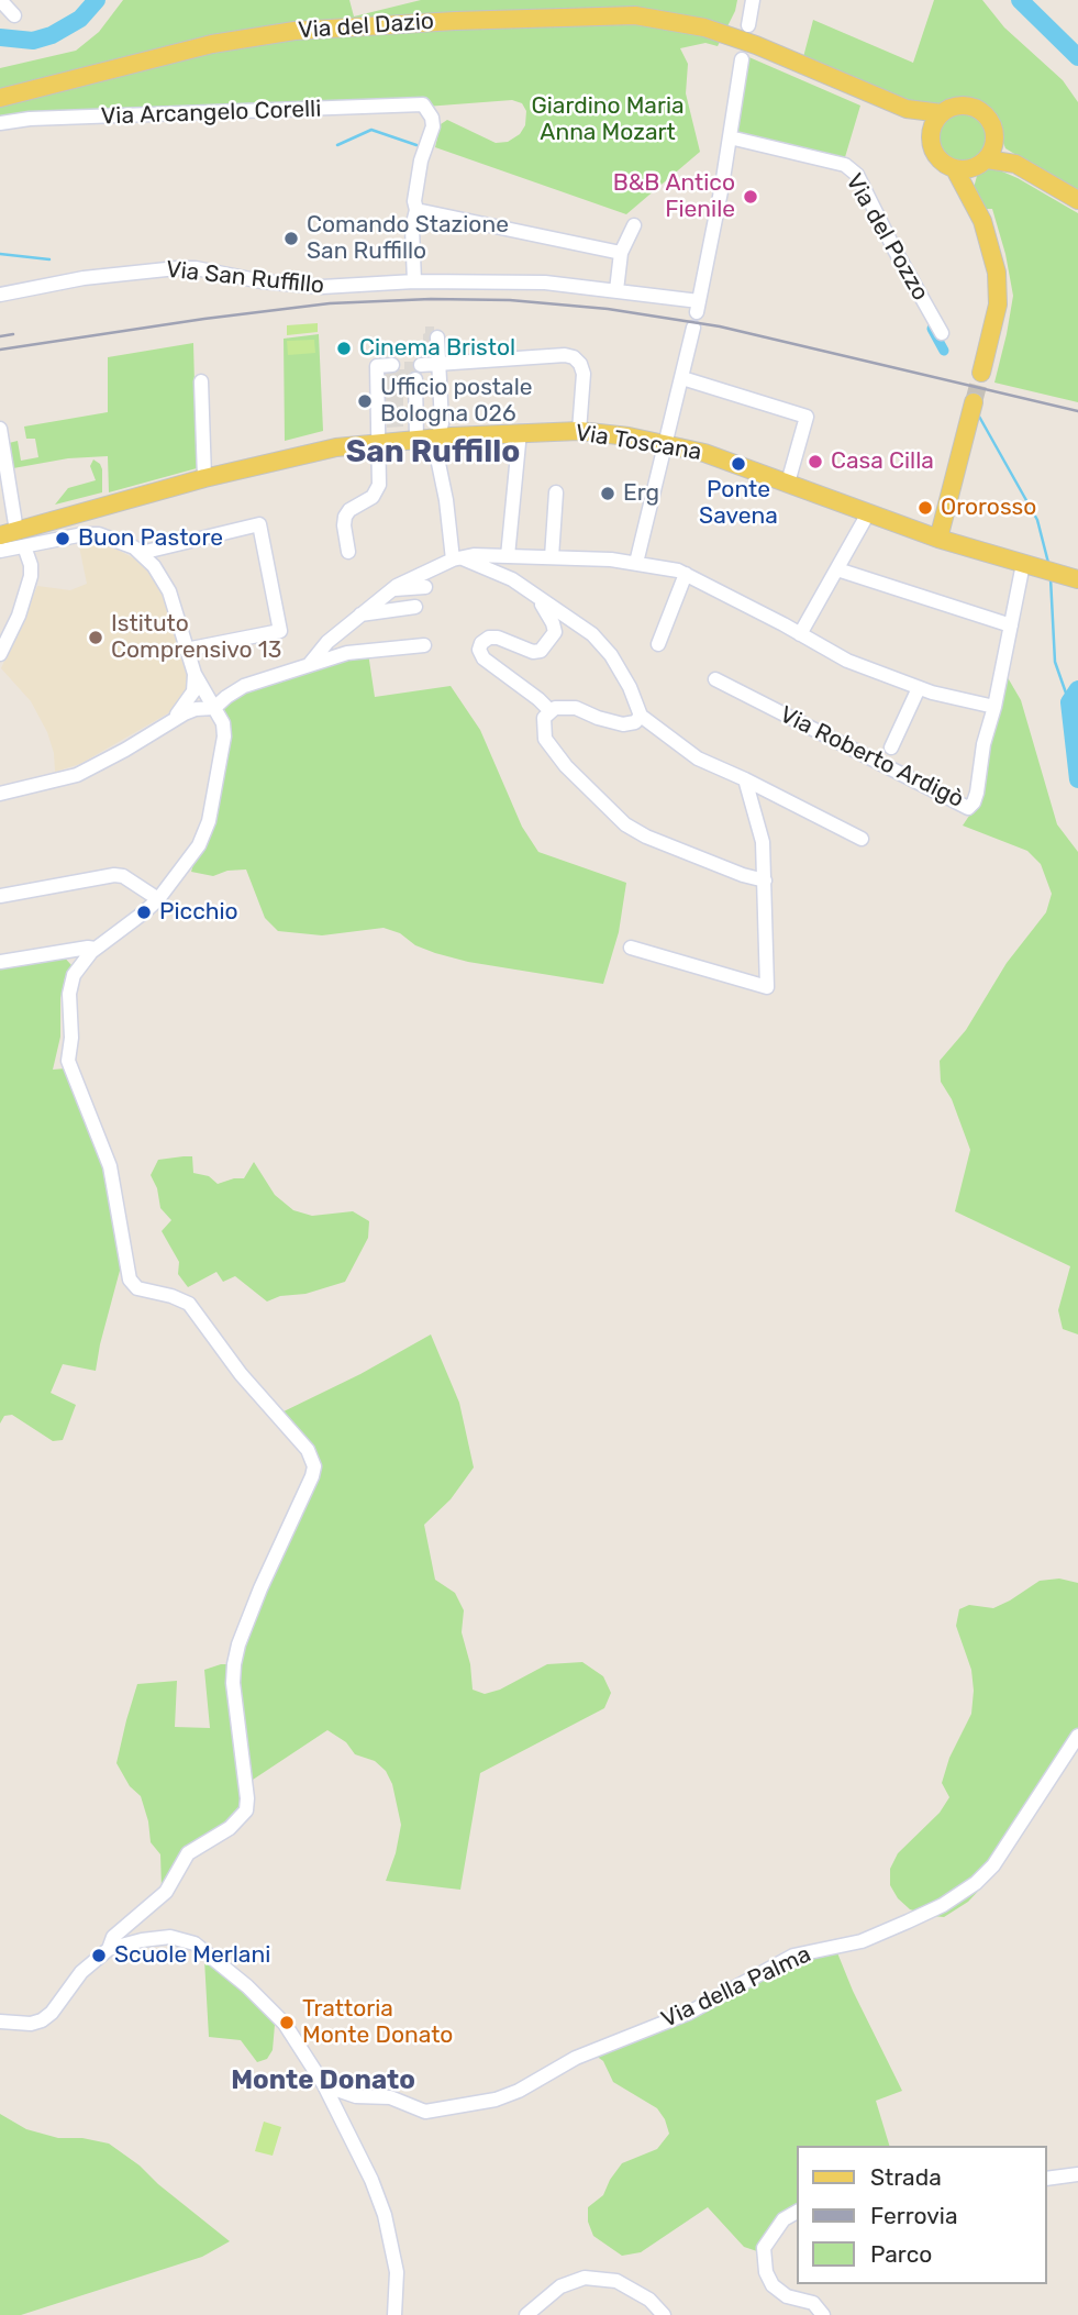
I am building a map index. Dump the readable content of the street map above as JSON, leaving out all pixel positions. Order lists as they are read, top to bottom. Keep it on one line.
{"streets":{"main road":["Via del Dazio","Via Toscana"],"street":["Via Arcangelo Corelli","Via del Pozzo","Via San Ruffillo","Via Roberto Ardigò","Via della Palma"]},"crossings":[["Via del Pozzo","Via San Ruffillo"],["Via Toscana","Via Roberto Ardigò"]],"districts":["San Ruffillo","Monte Donato"],"parks":["Giardino Maria Anna Mozart"],"places":["B&B Antico Fienile","Comando Stazione San Ruffillo","Cinema Bristol","Ufficio postale Bologna 026","Casa Cilla","Ponte Savena","Erg","Ororosso","Buon Pastore","Istituto Comprensivo 13","Picchio","Scuole Merlani","Trattoria Monte Donato"],"legend":["Strada","Ferrovia","Parco"]}
